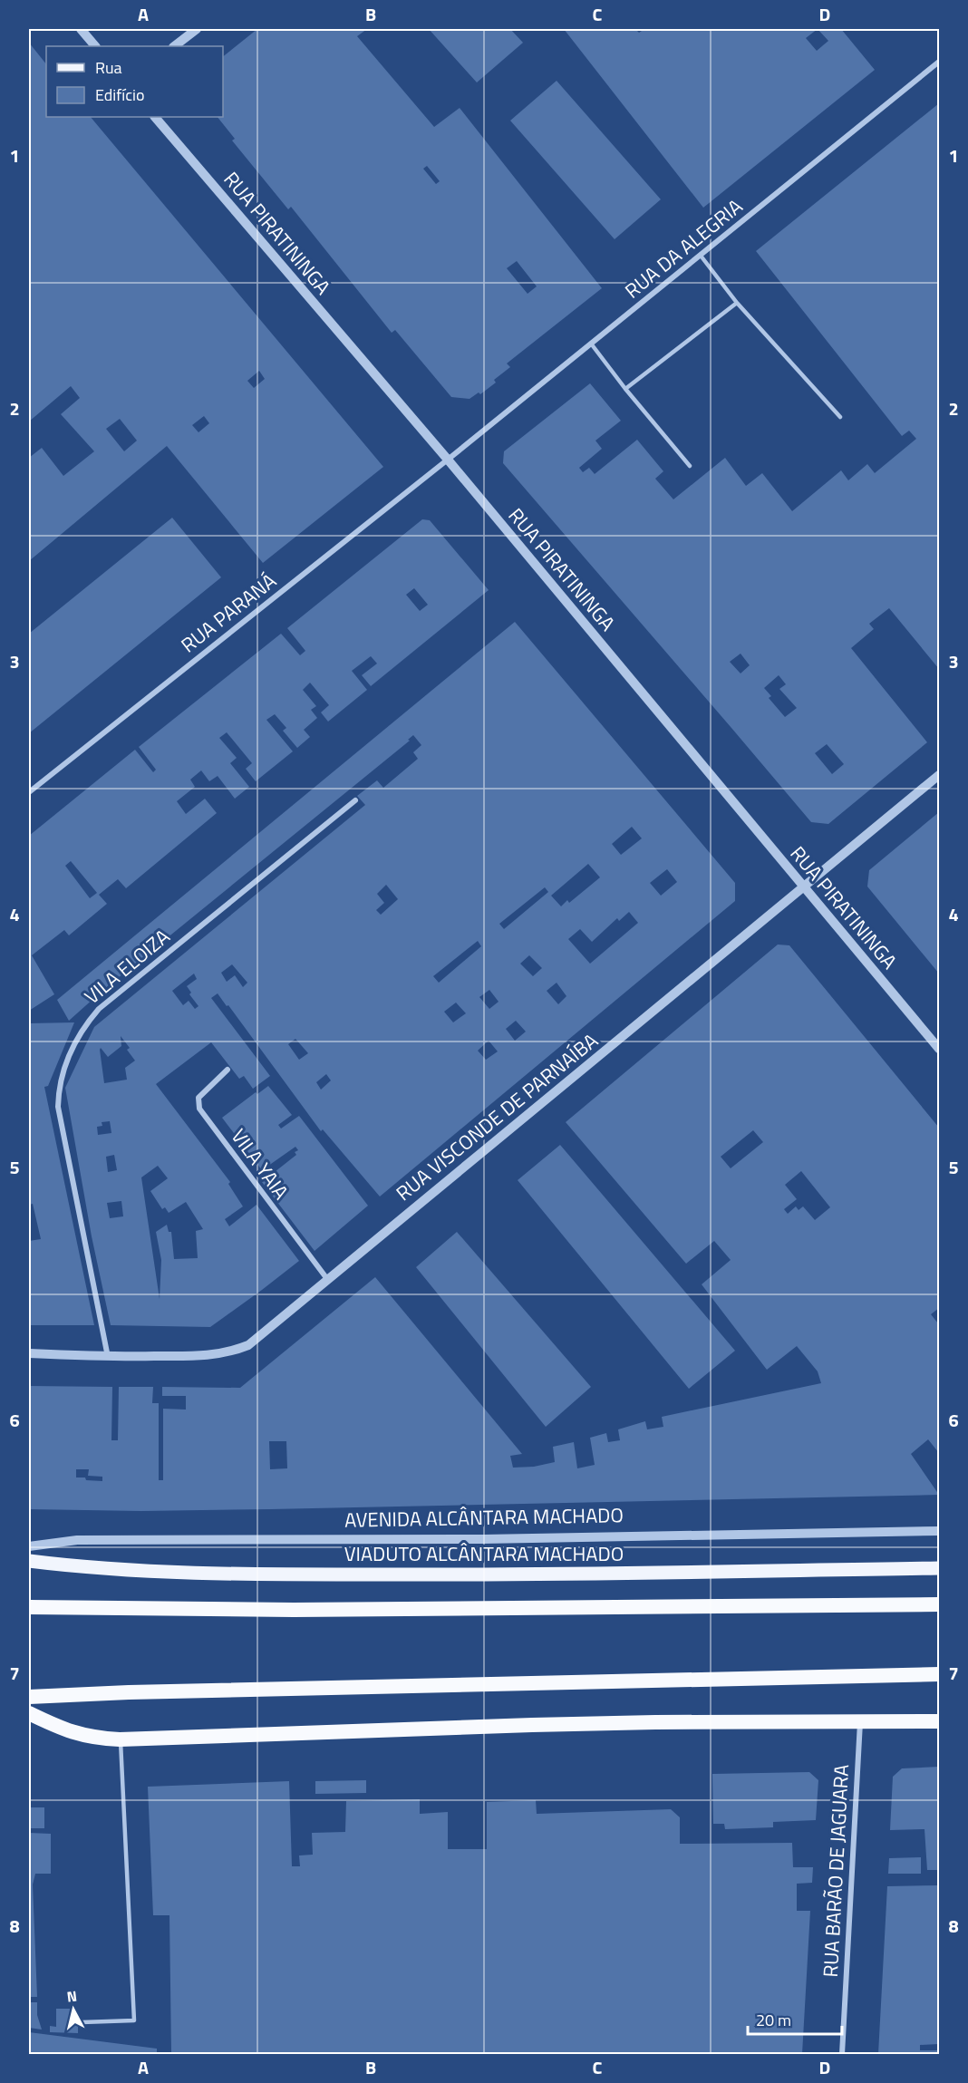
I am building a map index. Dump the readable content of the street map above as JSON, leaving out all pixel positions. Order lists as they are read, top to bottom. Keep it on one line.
{"streets":{"main road":["VIADUTO ALCÂNTARA MACHADO"],"street":["RUA PIRATININGA","RUA DA ALEGRIA","RUA PARANÁ","VILA ELOIZA","RUA VISCONDE DE PARNAÍBA","VILA YAIA","AVENIDA ALCÂNTARA MACHADO","RUA BARÃO DE JAGUARA"]},"crossings":[["RUA PIRATININGA","RUA DA ALEGRIA"],["RUA PIRATININGA","RUA PARANÁ"],["RUA PIRATININGA","RUA VISCONDE DE PARNAÍBA"],["RUA DA ALEGRIA","RUA PARANÁ"],["VILA ELOIZA","RUA VISCONDE DE PARNAÍBA"],["RUA VISCONDE DE PARNAÍBA","VILA YAIA"]],"legend":["Rua","Edifício"],"scale_bar":"20 m","north":"top","grid":{"columns":["A","B","C","D"],"rows":["1","2","3","4","5","6","7","8"]}}
